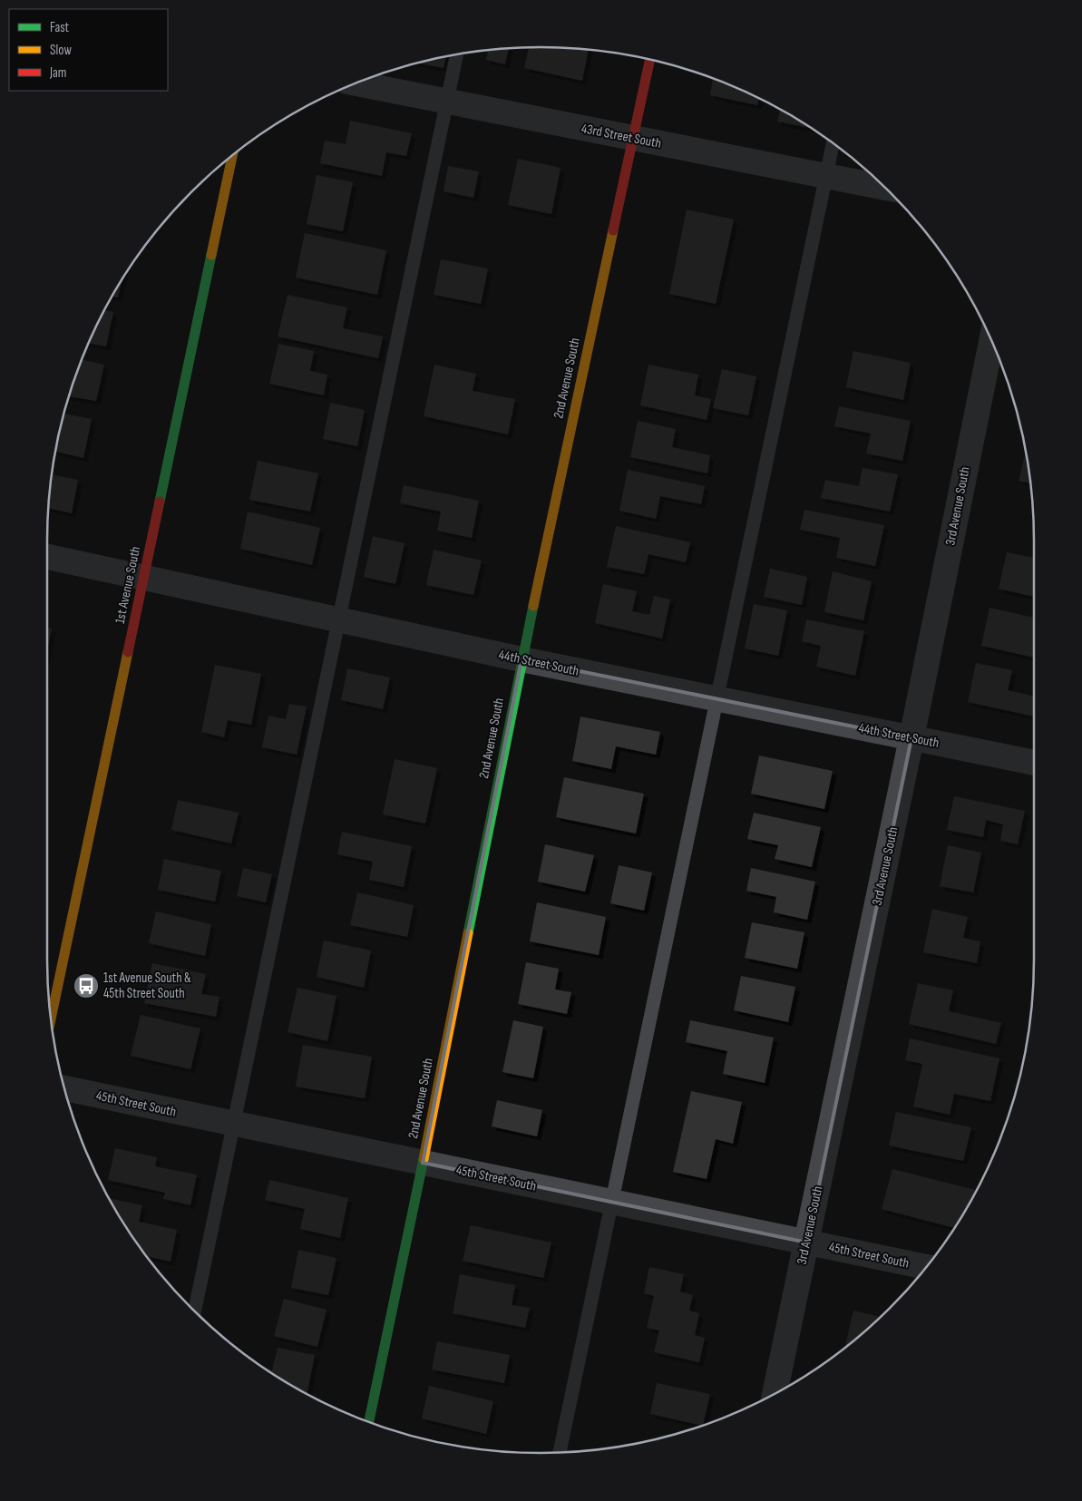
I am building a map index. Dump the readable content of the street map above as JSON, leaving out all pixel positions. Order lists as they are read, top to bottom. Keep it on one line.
{"streets":{"street":["43rd Street South","2nd Avenue South","3rd Avenue South","1st Avenue South","44th Street South","45th Street South"]},"crossings":[["43rd Street South","2nd Avenue South"],["2nd Avenue South","44th Street South"],["2nd Avenue South","45th Street South"],["3rd Avenue South","44th Street South"],["3rd Avenue South","45th Street South"],["1st Avenue South","44th Street South"]],"places":{"bus stop":["1st Avenue South & 45th Street South"]},"legend":["Fast","Slow","Jam"]}
